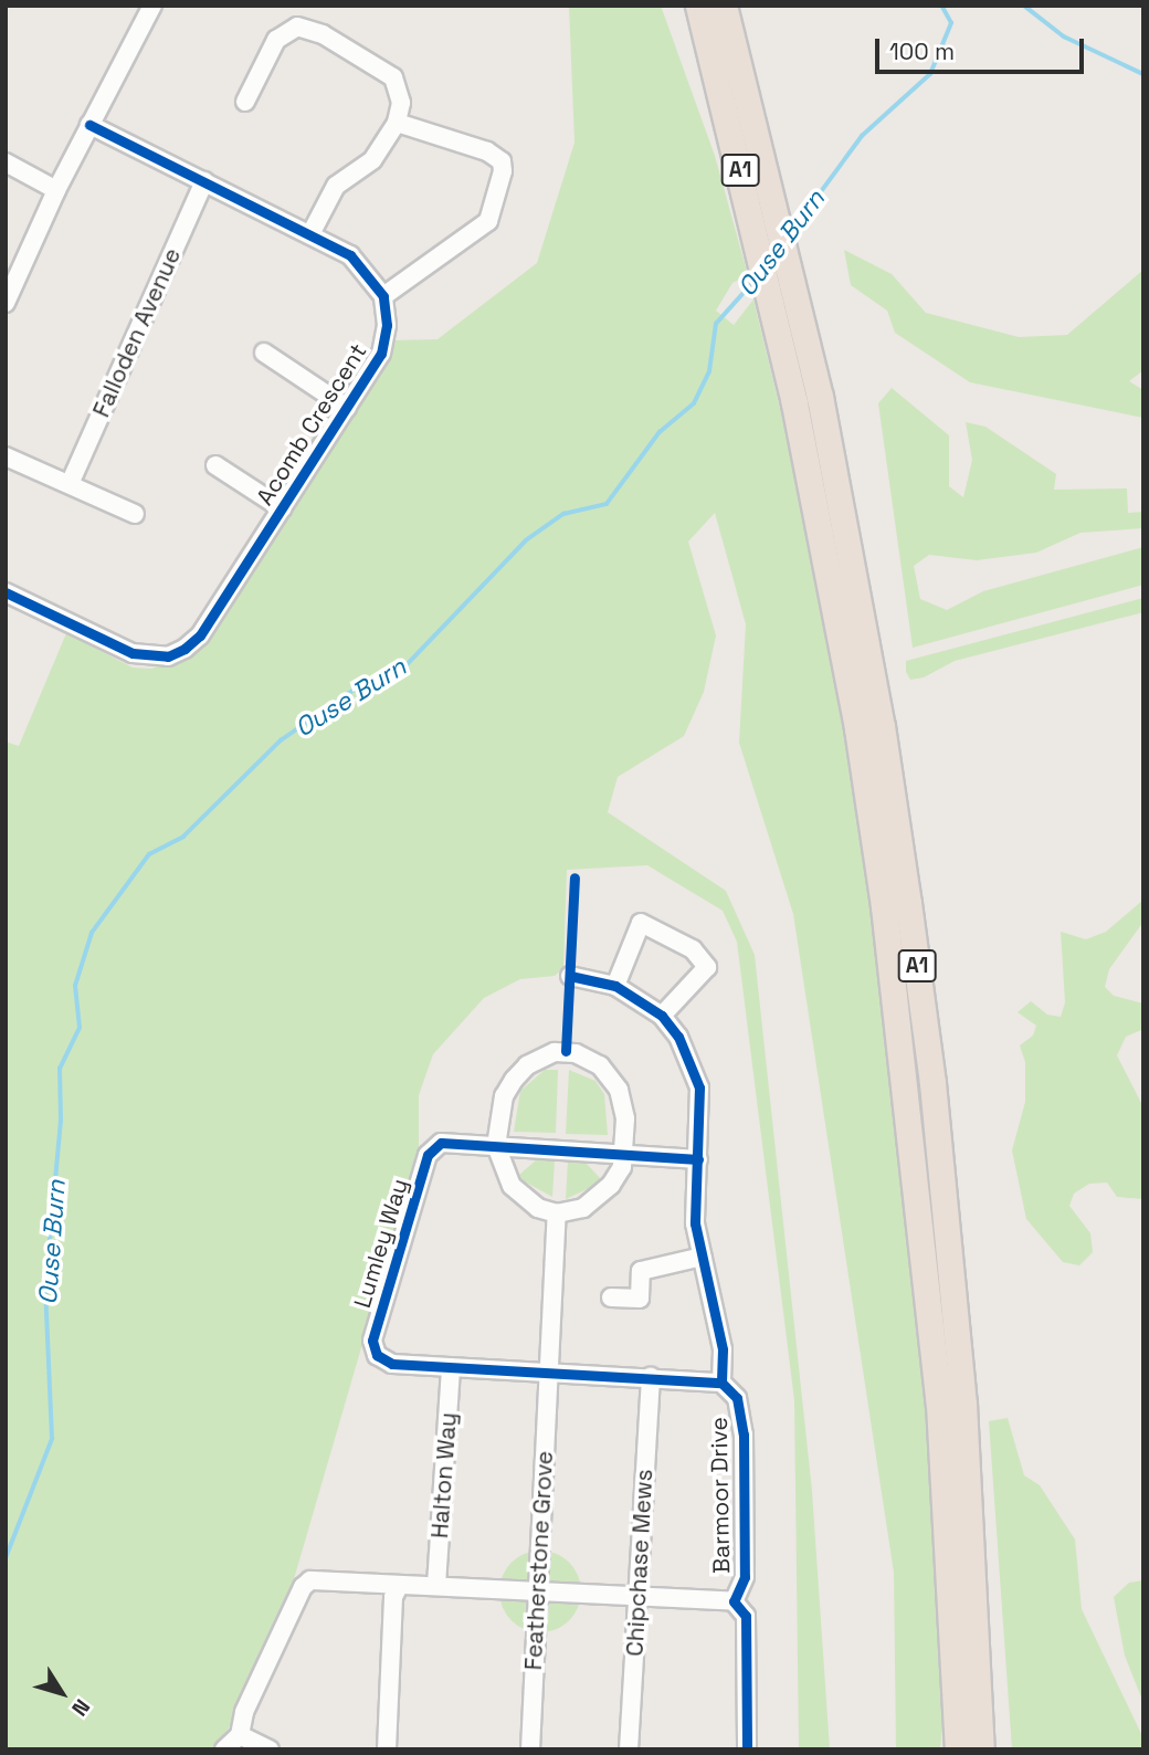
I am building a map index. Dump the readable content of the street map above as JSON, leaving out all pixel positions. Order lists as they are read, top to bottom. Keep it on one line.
{"streets":{"highway":["A1"],"street":["Falloden Avenue","Acomb Crescent","Lumley Way","Halton Way","Barmoor Drive","Featherstone Grove","Chipchase Mews"]},"crossings":[["Lumley Way","Halton Way"],["Halton Way","Barmoor Drive"],["Barmoor Drive","Featherstone Grove"],["Barmoor Drive","Chipchase Mews"]],"water":["Ouse Burn"],"scale_bar":"100 m","north":"bottom right"}
